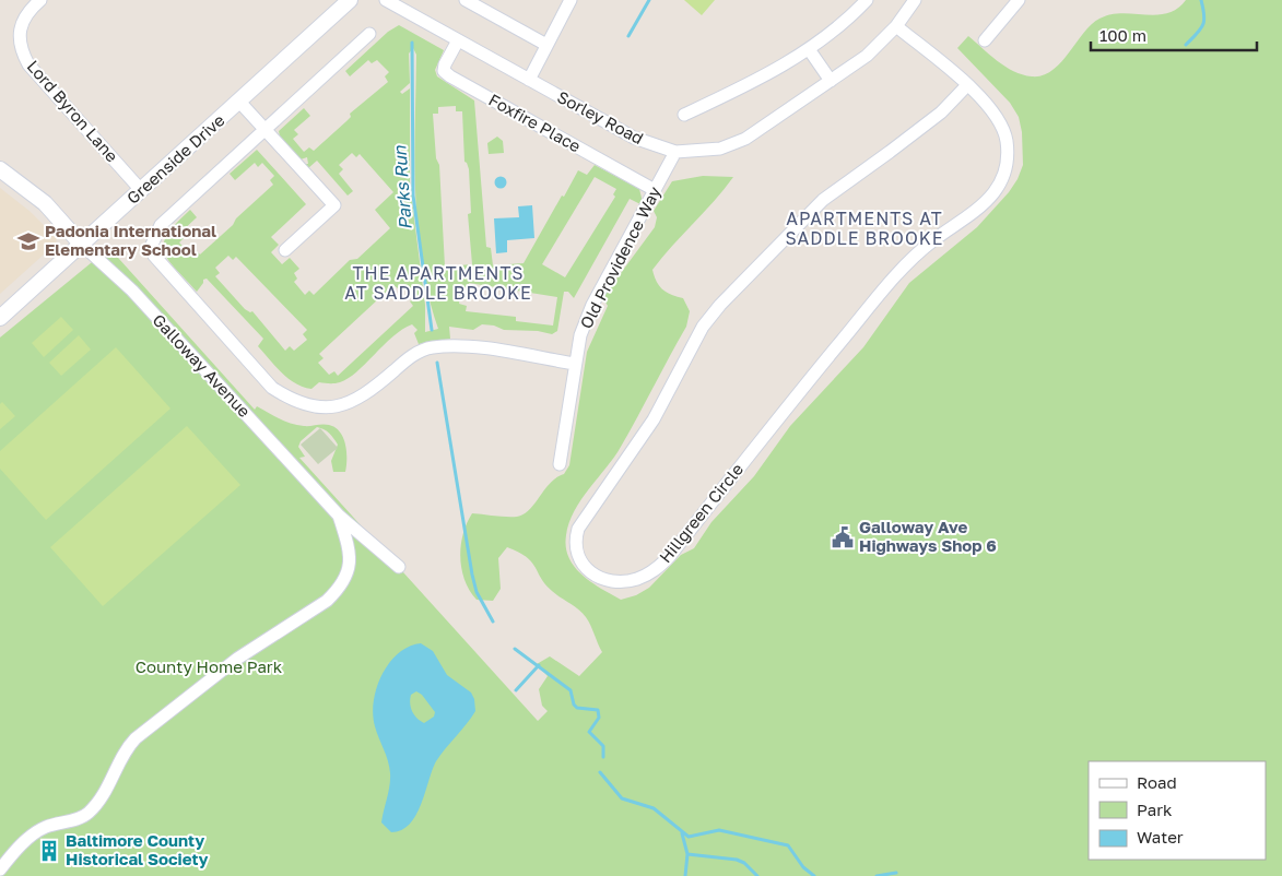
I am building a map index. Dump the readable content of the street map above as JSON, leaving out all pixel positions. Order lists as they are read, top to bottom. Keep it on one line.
{"streets":{"street":["Lord Byron Lane","Sorley Road","Foxfire Place","Greenside Drive","Old Providence Way","Galloway Avenue","Hillgreen Circle"]},"crossings":[["Lord Byron Lane","Greenside Drive"],["Sorley Road","Foxfire Place"],["Sorley Road","Old Providence Way"],["Sorley Road","Hillgreen Circle"],["Foxfire Place","Old Providence Way"],["Greenside Drive","Galloway Avenue"]],"districts":["APARTMENTS AT SADDLE BROOKE","THE APARTMENTS AT SADDLE BROOKE"],"water":["Parks Run"],"parks":["County Home Park"],"places":{"school or university":["Padonia International Elementary School"],"public building":["Galloway Ave Highways Shop 6"],"building":["Baltimore County Historical Society"]},"legend":["Road","Park","Water"],"scale_bar":"100 m"}
